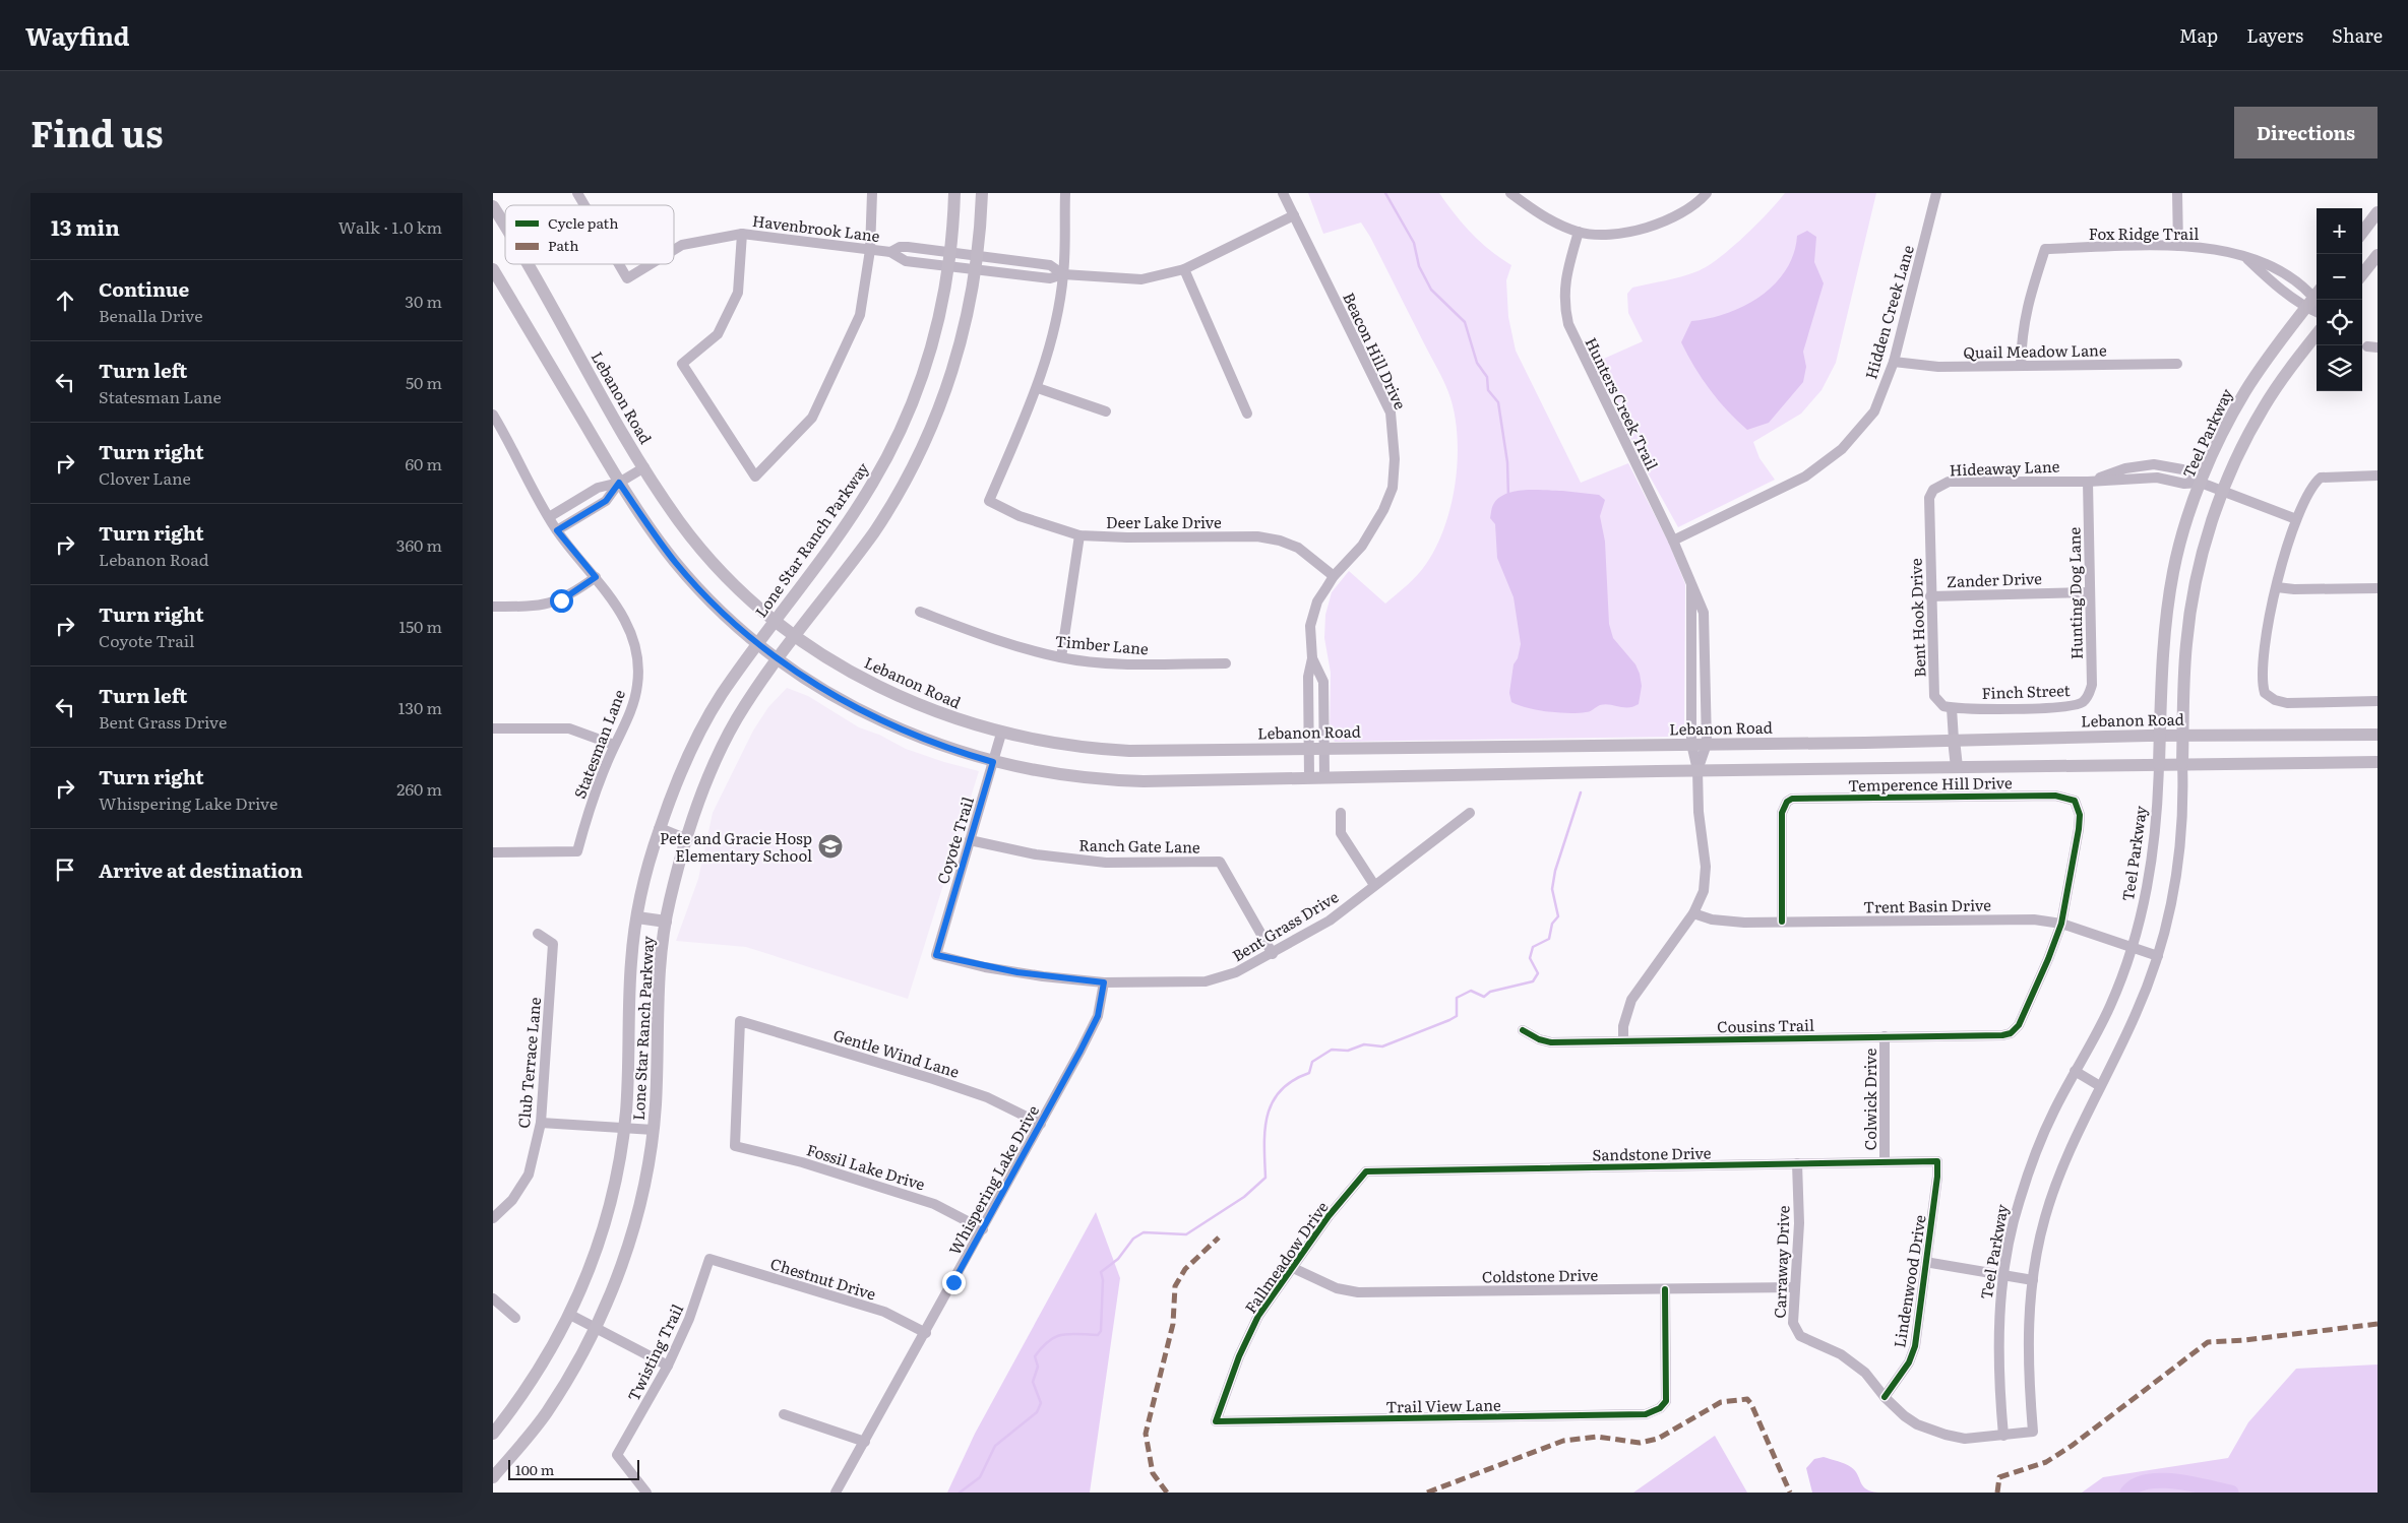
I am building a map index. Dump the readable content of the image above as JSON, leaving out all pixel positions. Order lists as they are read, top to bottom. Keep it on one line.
{"streets":{"main road":["Lebanon Road","Teel Parkway","Lone Star Ranch Parkway"],"street":["Havenbrook Lane","Fox Ridge Trail","Hidden Creek Lane","Beacon Hill Drive","Quail Meadow Lane","Hunters Creek Trail","Hideaway Lane","Deer Lake Drive","Zander Drive","Hunting Dog Lane","Bent Hook Drive","Timber Lane","Finch Street","Statesman Lane","Temperence Hill Drive","Coyote Trail","Ranch Gate Lane","Trent Basin Drive","Bent Grass Drive","Cousins Trail","Gentle Wind Lane","Club Terrace Lane","Colwick Drive","Sandstone Drive","Fossil Lake Drive","Whispering Lake Drive","Fallmeadow Drive","Carraway Drive","Coldstone Drive","Chestnut Drive","Lindenwood Drive","Twisting Trail","Trail View Lane"]},"crossings":[["Havenbrook Lane","Beacon Hill Drive"],["Havenbrook Lane","Lone Star Ranch Parkway"],["Fox Ridge Trail","Quail Meadow Lane"],["Hidden Creek Lane","Quail Meadow Lane"],["Hidden Creek Lane","Hunters Creek Trail"],["Beacon Hill Drive","Lebanon Road"],["Beacon Hill Drive","Deer Lake Drive"],["Lebanon Road","Hunters Creek Trail"],["Lebanon Road","Teel Parkway"],["Lebanon Road","Lone Star Ranch Parkway"],["Lebanon Road","Coyote Trail"],["Hunters Creek Trail","Trent Basin Drive"],["Hunters Creek Trail","Cousins Trail"],["Teel Parkway","Hideaway Lane"],["Teel Parkway","Trent Basin Drive"],["Teel Parkway","Carraway Drive"],["Hideaway Lane","Hunting Dog Lane"],["Hideaway Lane","Bent Hook Drive"],["Zander Drive","Hunting Dog Lane"],["Zander Drive","Bent Hook Drive"],["Hunting Dog Lane","Finch Street"],["Bent Hook Drive","Finch Street"],["Temperence Hill Drive","Trent Basin Drive"],["Temperence Hill Drive","Cousins Trail"],["Coyote Trail","Ranch Gate Lane"],["Coyote Trail","Bent Grass Drive"],["Ranch Gate Lane","Bent Grass Drive"],["Trent Basin Drive","Cousins Trail"],["Bent Grass Drive","Whispering Lake Drive"],["Cousins Trail","Colwick Drive"],["Gentle Wind Lane","Fossil Lake Drive"],["Gentle Wind Lane","Whispering Lake Drive"],["Colwick Drive","Sandstone Drive"],["Sandstone Drive","Fallmeadow Drive"],["Sandstone Drive","Carraway Drive"],["Sandstone Drive","Lindenwood Drive"],["Fossil Lake Drive","Whispering Lake Drive"],["Whispering Lake Drive","Chestnut Drive"],["Fallmeadow Drive","Coldstone Drive"],["Fallmeadow Drive","Trail View Lane"],["Carraway Drive","Coldstone Drive"],["Carraway Drive","Lindenwood Drive"],["Coldstone Drive","Trail View Lane"],["Chestnut Drive","Twisting Trail"]],"places":{"school or university":["Pete and Gracie Hosp Elementary School"]},"legend":["Cycle path","Path"],"scale_bar":"100 m","page":{"header":"Wayfind","nav":["Map","Layers","Share"],"title":"Find us","buttons":"Directions","heading":["13 min","Walk · 1.0 km"],"map_buttons":["+","−"],"list":[["Continue","Benalla Drive","30 m"],["Turn left","Statesman Lane","50 m"],["Turn right","Clover Lane","60 m"],["Turn right","Lebanon Road","360 m"],["Turn right","Coyote Trail","150 m"],["Turn left","Bent Grass Drive","130 m"],["Turn right","Whispering Lake Drive","260 m"],"Arrive at destination"],"scale":"100 m"}}
